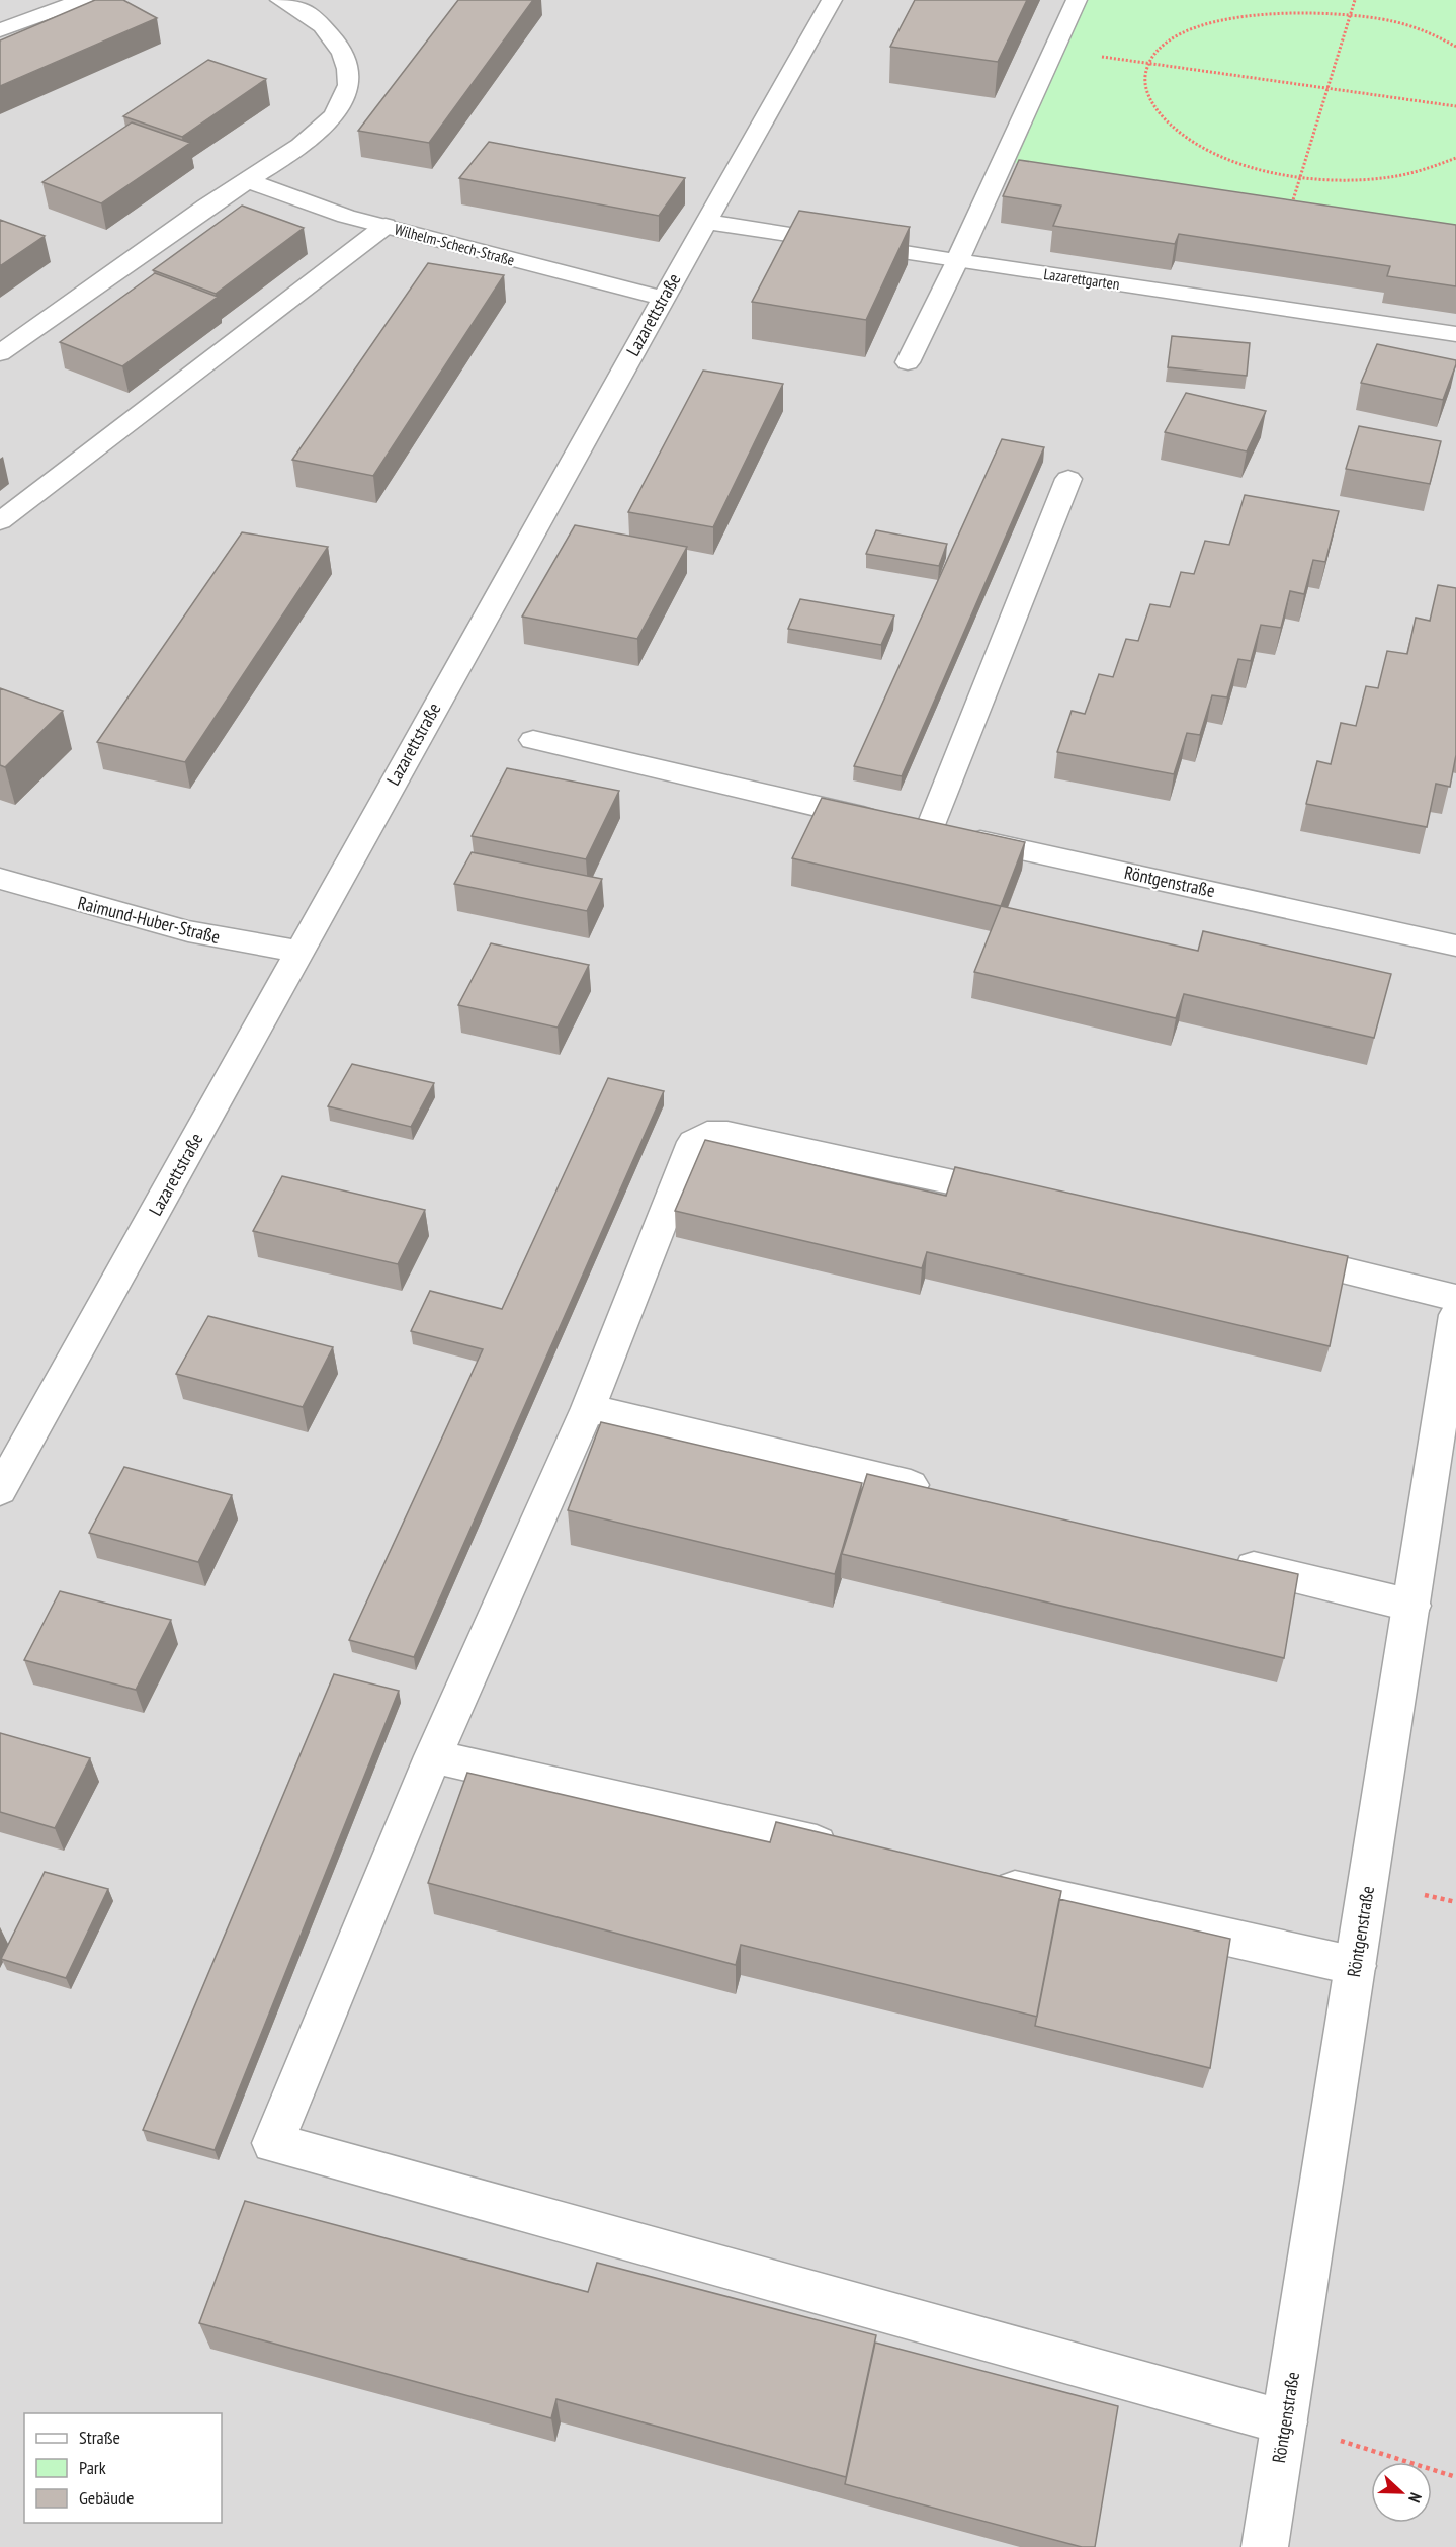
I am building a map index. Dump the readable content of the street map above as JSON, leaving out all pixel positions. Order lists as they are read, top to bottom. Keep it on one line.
{"streets":{"street":["Wilhelm-Schech-Straße","Lazarettgarten","Lazarettstraße","Röntgenstraße","Raimund-Huber-Straße"]},"crossings":[["Wilhelm-Schech-Straße","Lazarettstraße"],["Lazarettgarten","Lazarettstraße"],["Lazarettstraße","Raimund-Huber-Straße"]],"legend":["Straße","Park","Gebäude"],"north":"right"}
